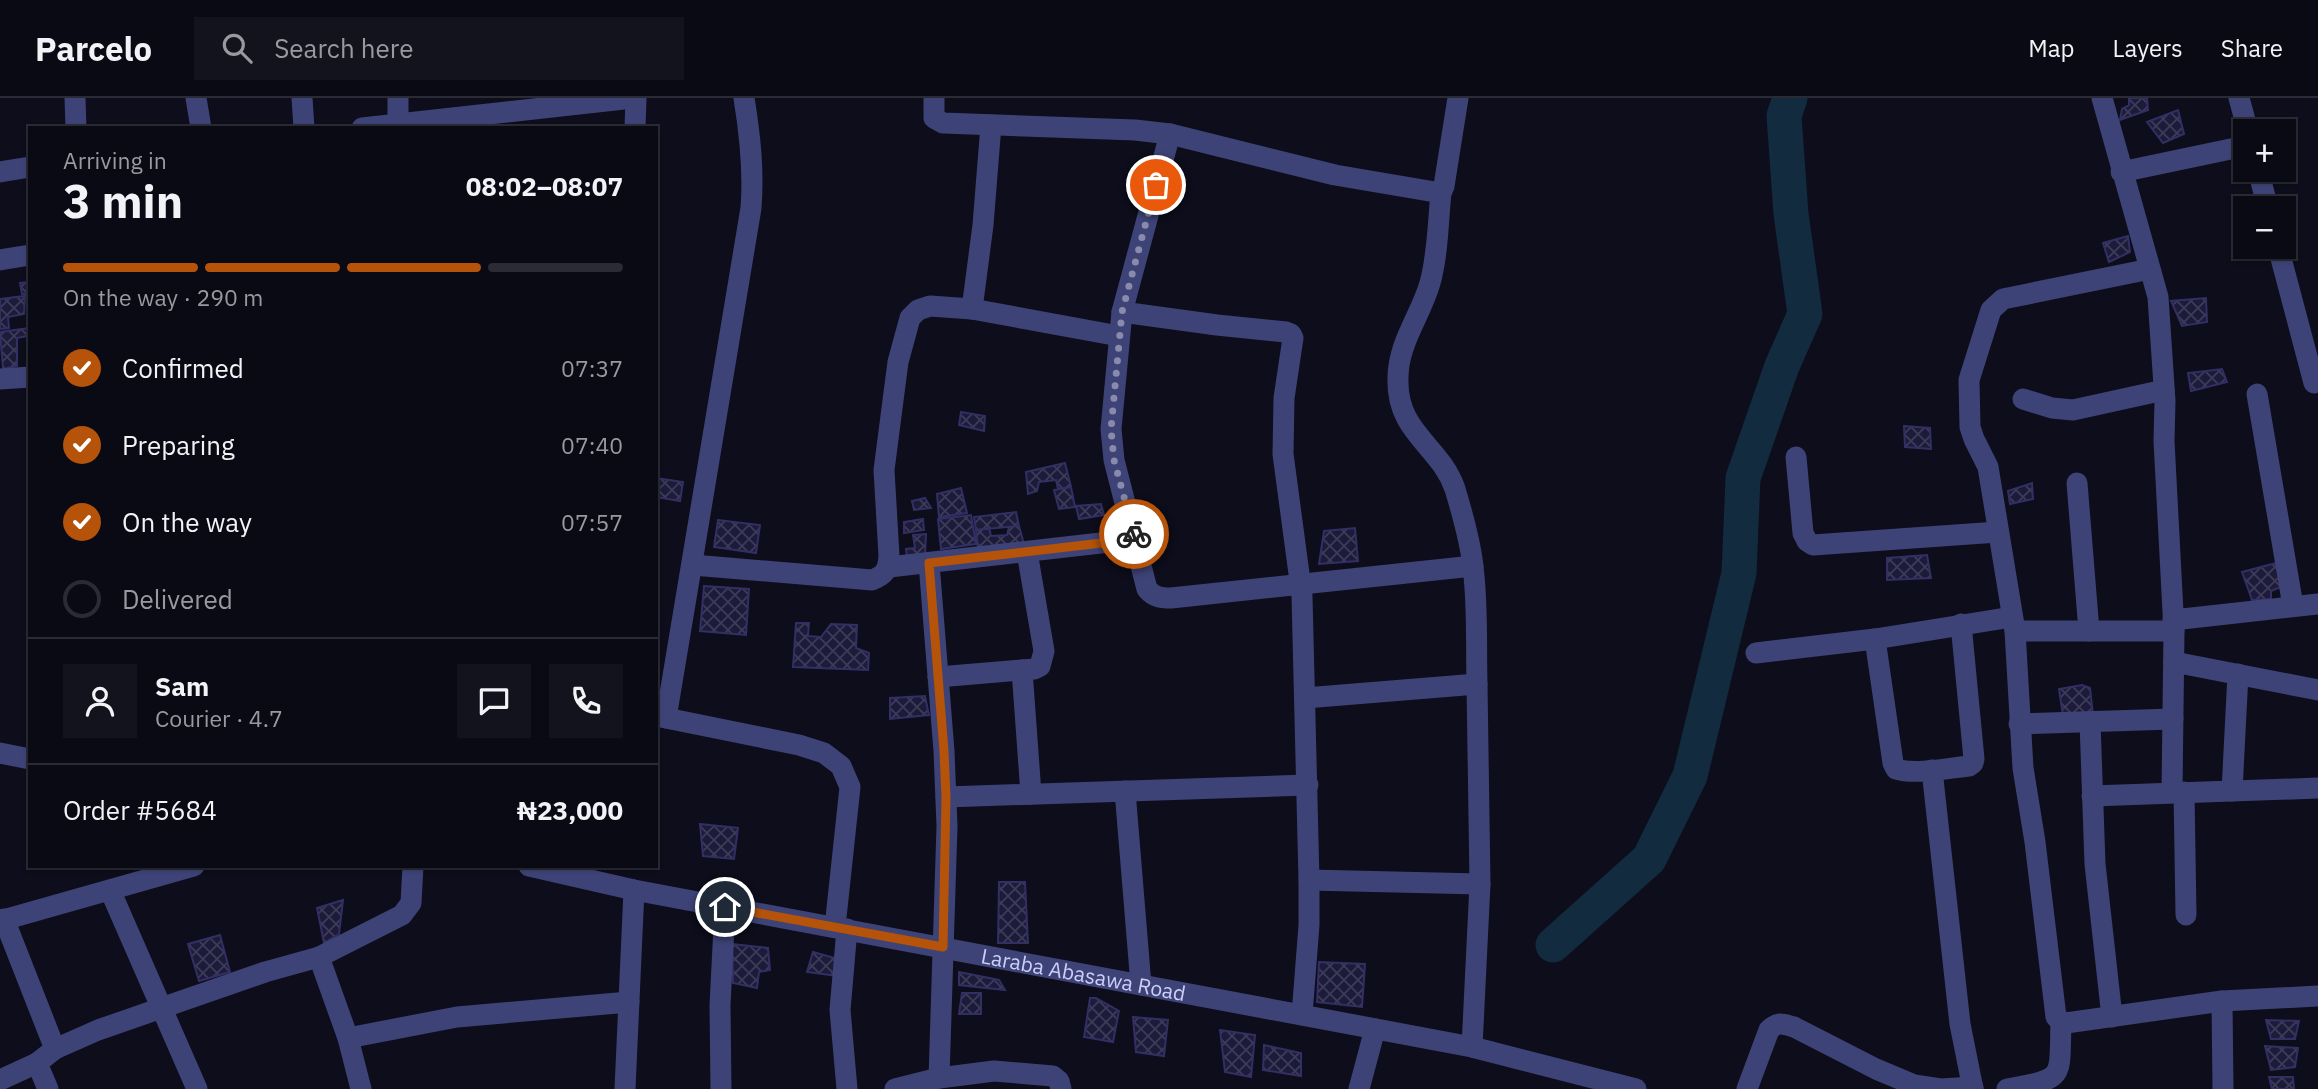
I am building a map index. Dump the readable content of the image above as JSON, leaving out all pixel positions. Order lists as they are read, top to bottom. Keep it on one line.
{"streets":{"street":["Laraba Abasawa Road"]},"page":{"header":"Parcelo","search":"Search here","nav":["Map","Layers","Share"],"map_buttons":["+","−"],"heading":["3 min","Arriving in","08:02–08:07"],"panel":["Sam","Courier · 4.7","Order #5684","₦23,000"],"bar":"On the way · 290 m","list":[["Confirmed","07:37"],["Preparing","07:40"],["On the way","07:57"],"Delivered"]}}
